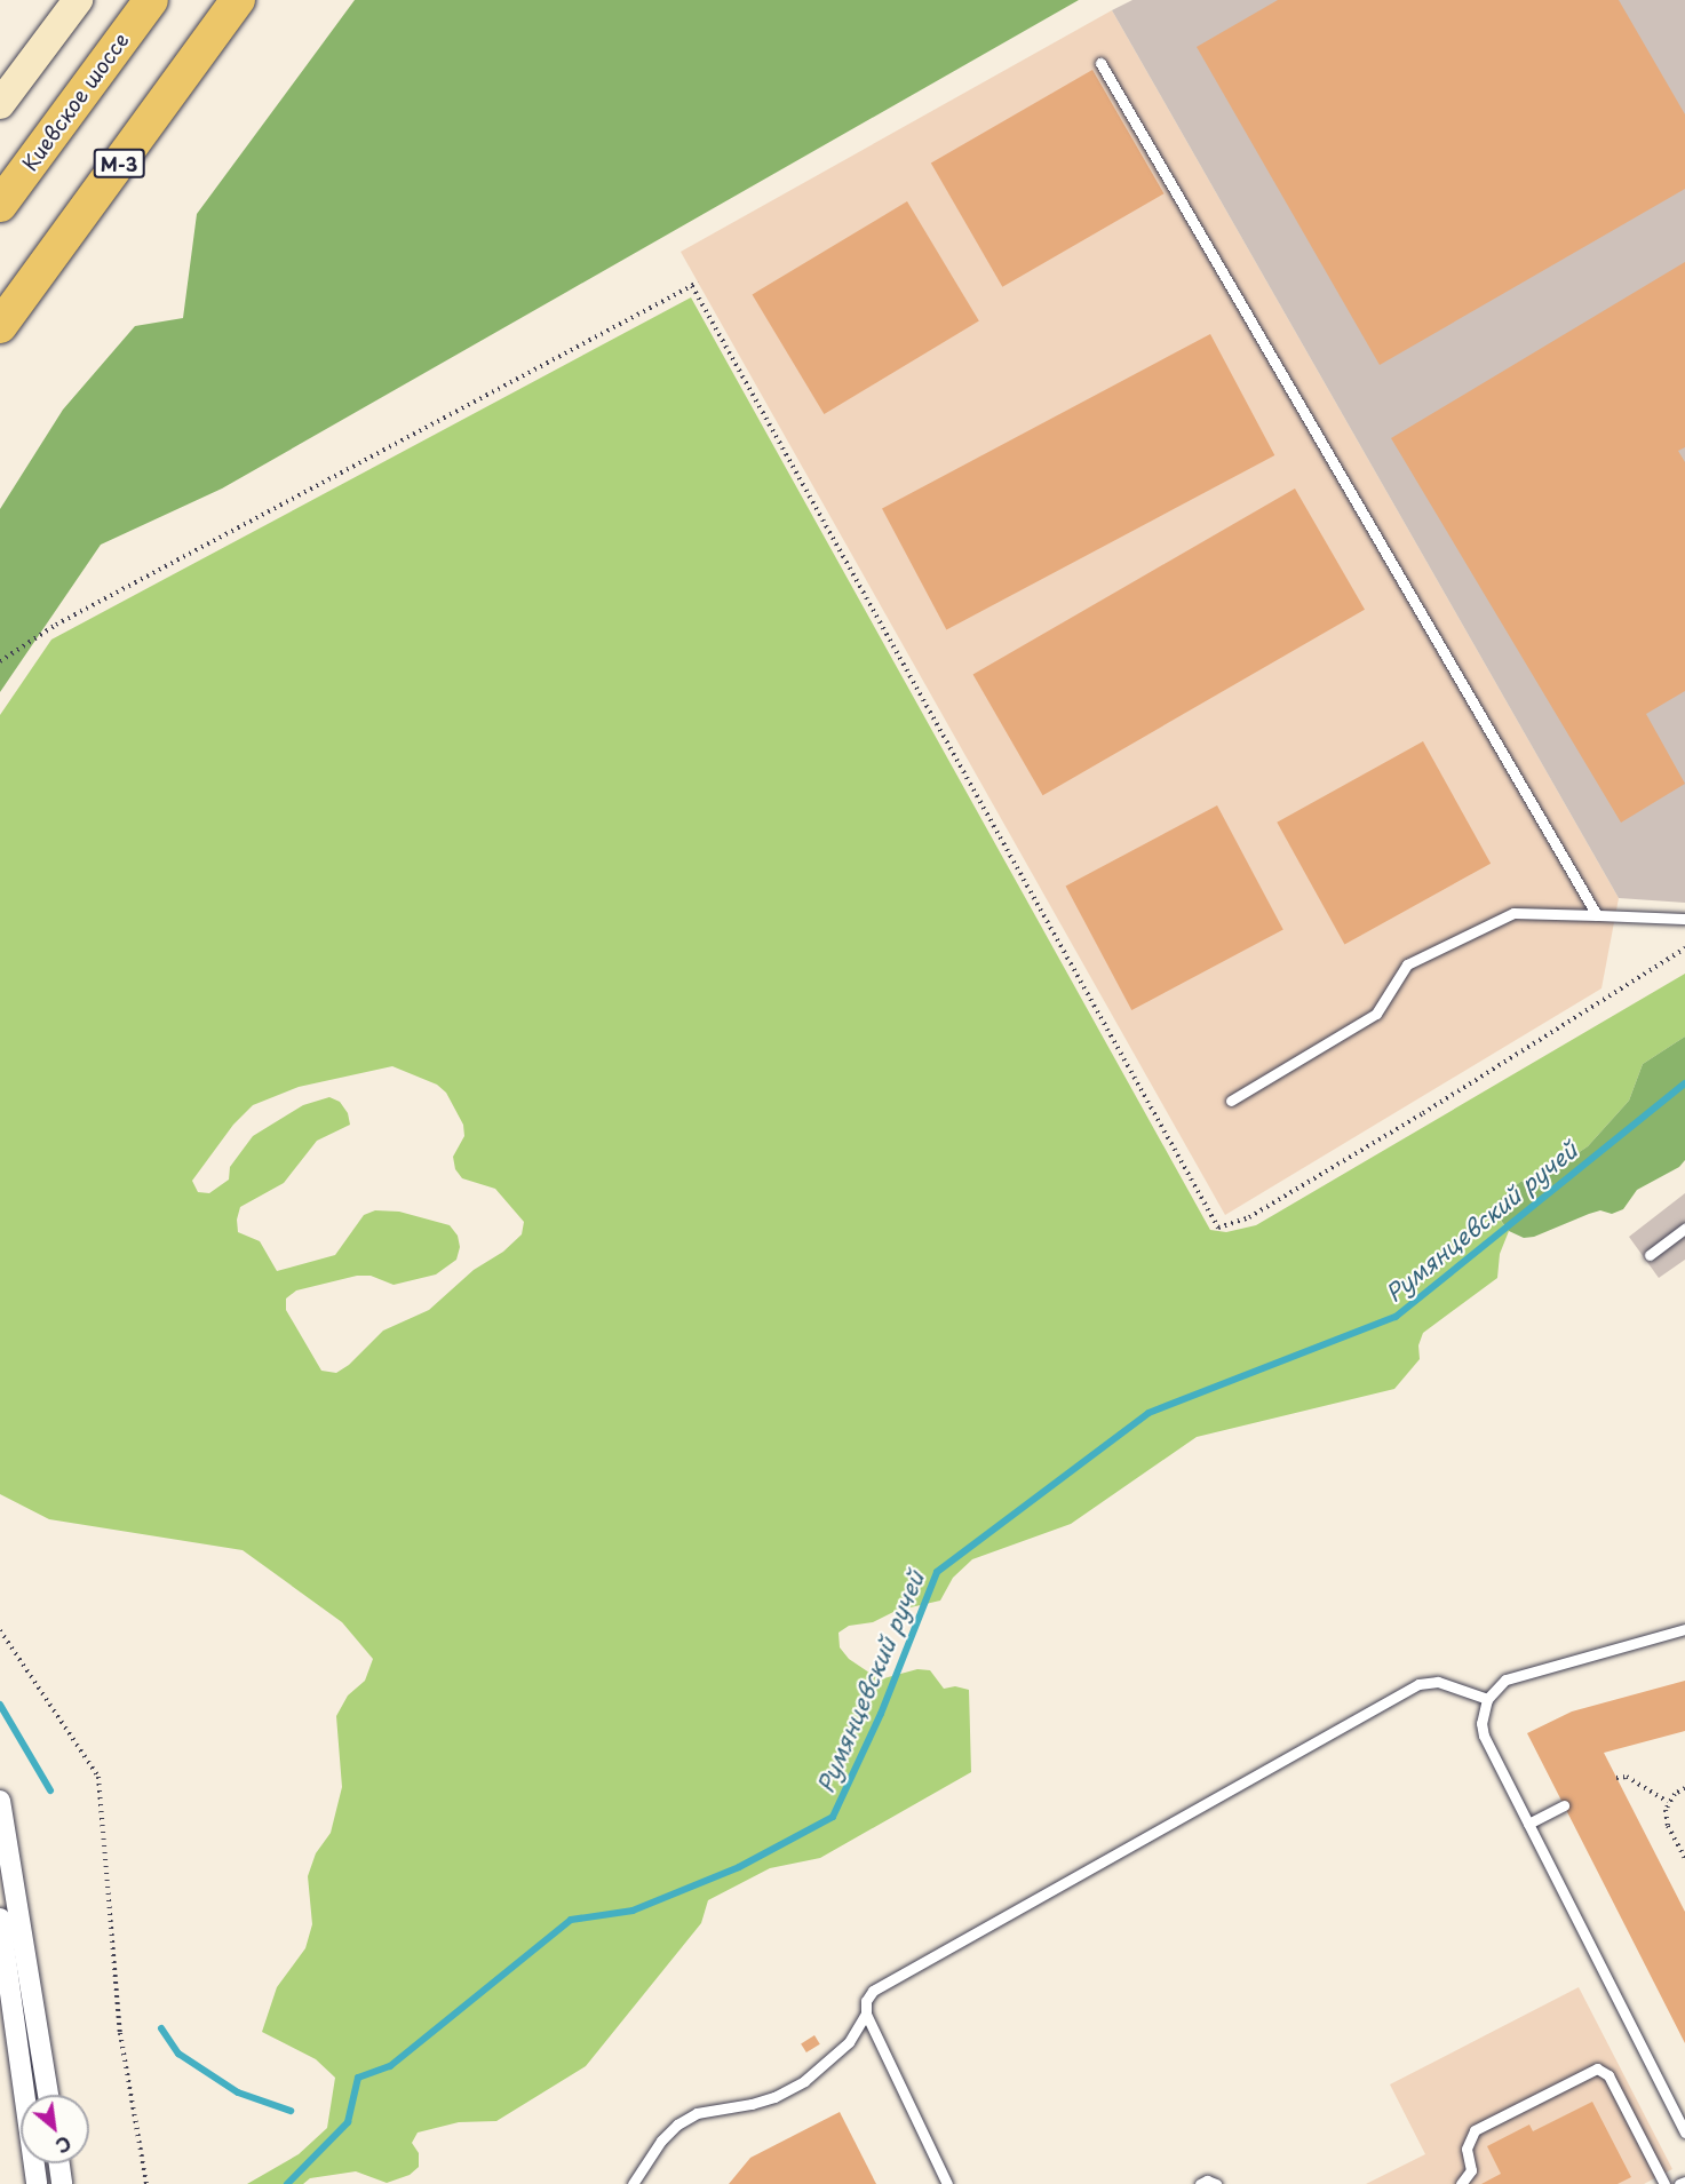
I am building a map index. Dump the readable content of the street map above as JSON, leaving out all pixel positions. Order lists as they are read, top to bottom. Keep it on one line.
{"streets":{"highway":["Киевское шоссе","М-3"]},"water":["Румянцевский ручей"],"north":"bottom right"}
